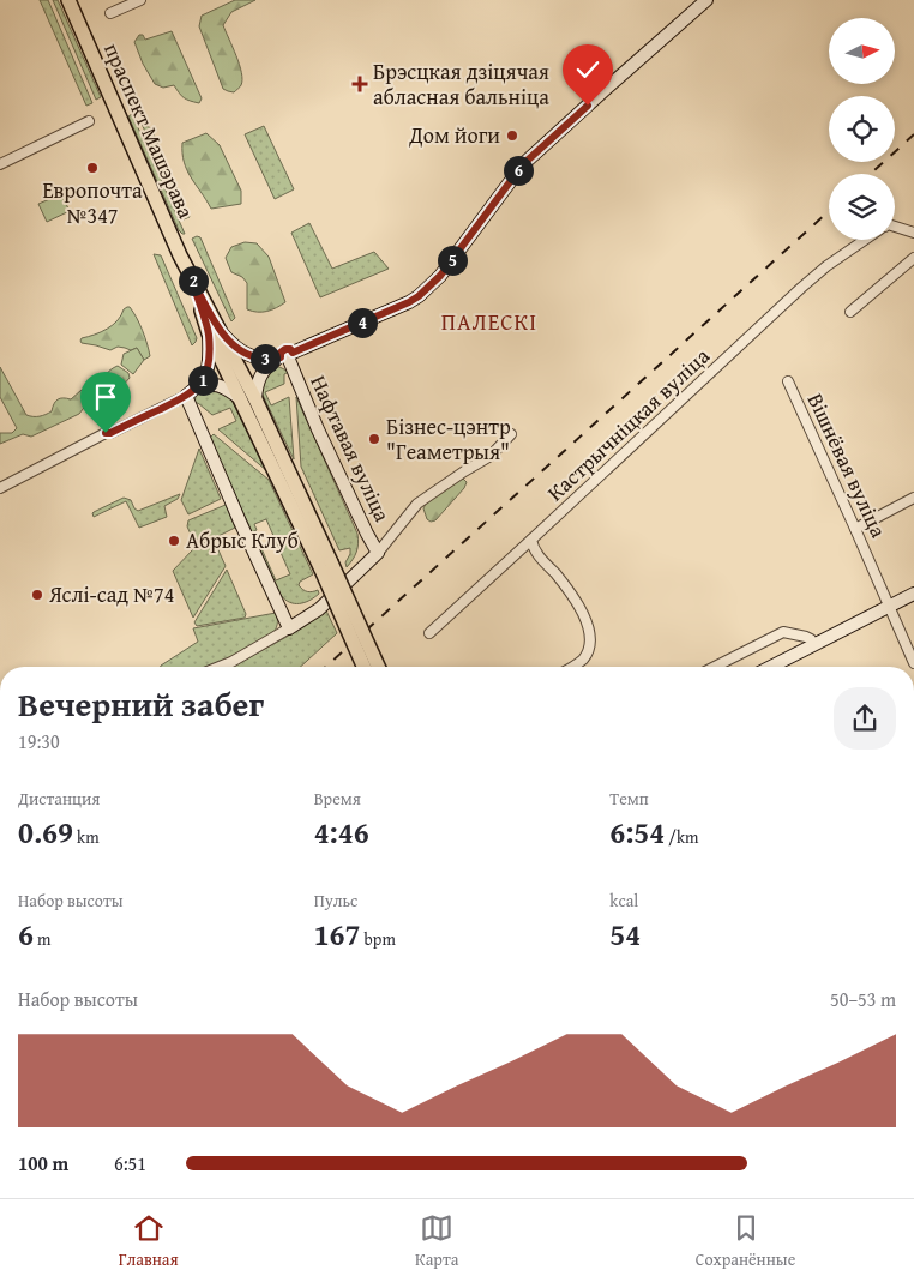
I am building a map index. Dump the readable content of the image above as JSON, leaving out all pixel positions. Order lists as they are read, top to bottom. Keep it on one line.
{"streets":{"main road":["праспект Машэрава"],"street":["Кастрычніцкая вуліца","Нафтавая вуліца","Вішнёвая вуліца"]},"districts":["ПАЛЕСКІ"],"places":{"health":["Брэсцкая дзіцячая абласная бальніца"],"other":["Дом йоги","Европочта №347","Бізнес-цэнтр \"Геаметрыя\"","Абрыс Клуб","Яслі-сад №74"]},"north":"right","page":{"pins":["6","5","2","4","3","1"],"heading":["Вечерний забег","19:30"],"stats":[["Дистанция","0.69 km"],["Время","4:46"],["Темп","6:54 /km"],["Набор высоты","6 m"],["Пульс","167 bpm"],["kcal","54"]],"chart":["Набор высоты","50–53 m"],"list":[{"name":"100 m","note":"6:51"}],"tabs":["Главная","Карта","Сохранённые"]}}
